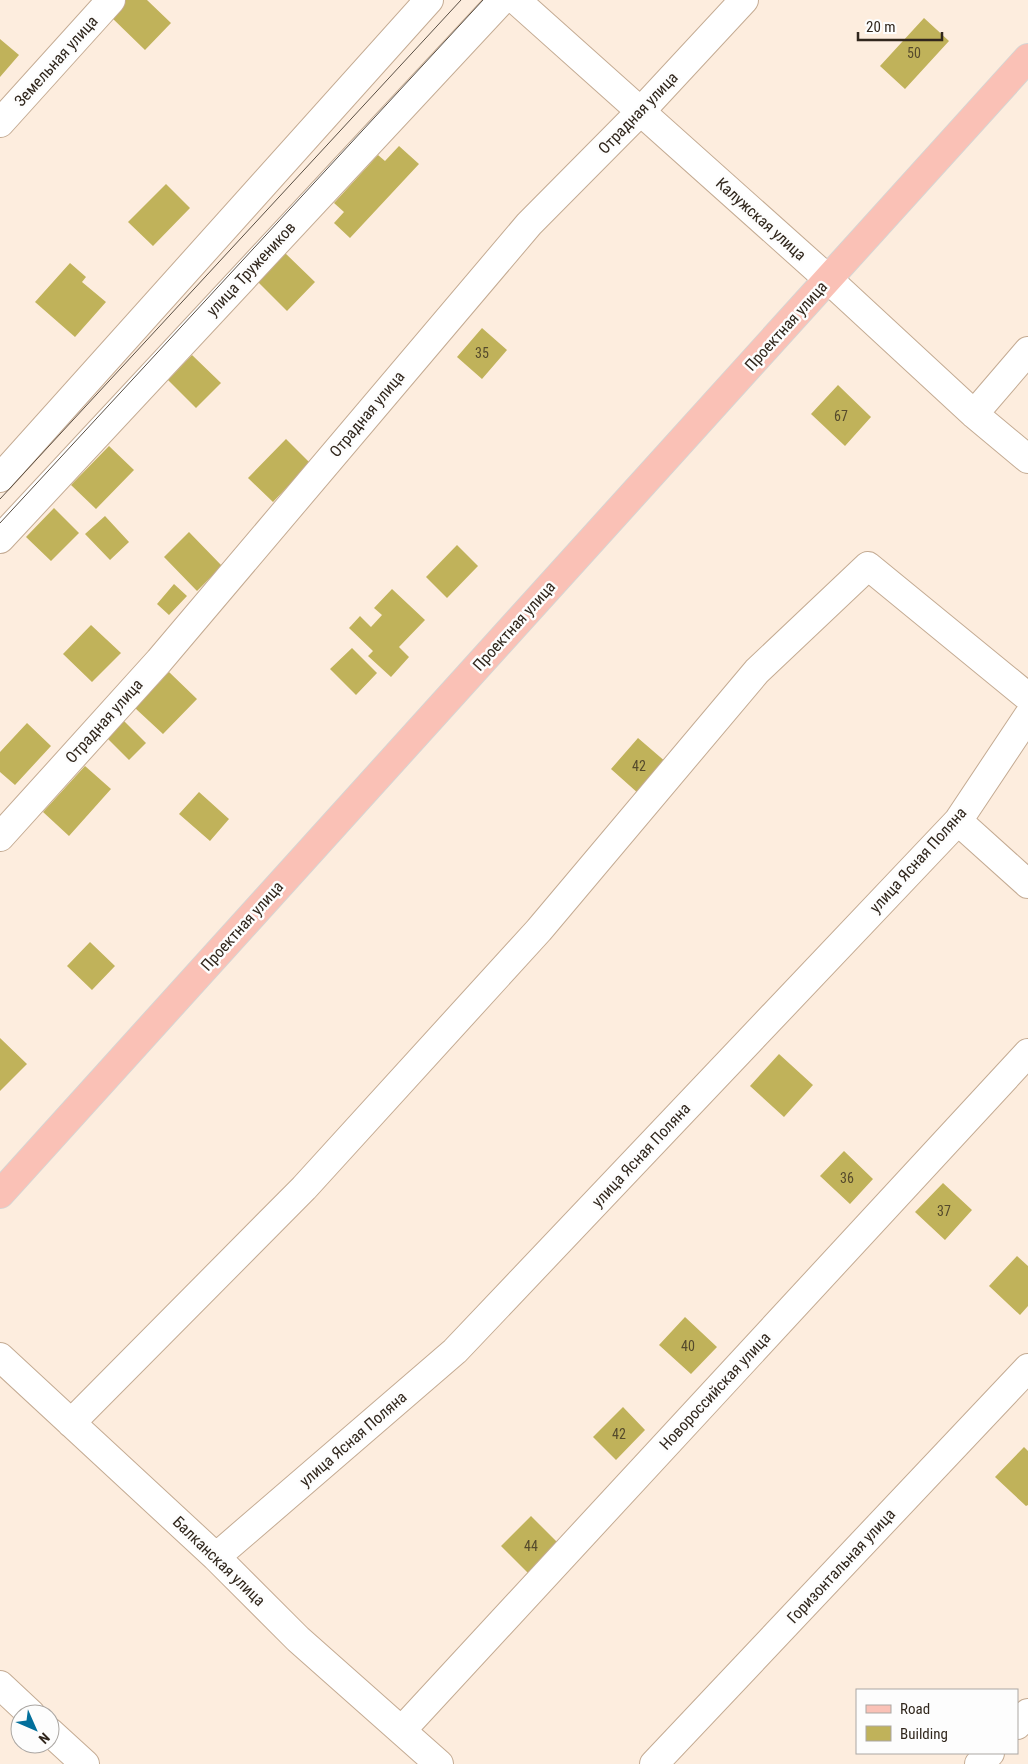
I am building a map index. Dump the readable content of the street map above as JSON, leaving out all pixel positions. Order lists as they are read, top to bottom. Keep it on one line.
{"streets":{"main road":["Проектная улица"],"street":["Земельная улица","Отрадная улица","Калужская улица","улица Тружеников","улица Ясная Поляна","Новороссийская улица","Балканская улица","Горизонтальная улица"]},"crossings":[["Отрадная улица","Калужская улица"],["Калужская улица","Проектная улица"],["улица Ясная Поляна","Балканская улица"],["Новороссийская улица","Балканская улица"]],"house_numbers":["50","35","67","42","36","37","40","42","44"],"legend":["Road","Building"],"scale_bar":"20 m","north":"bottom right"}
